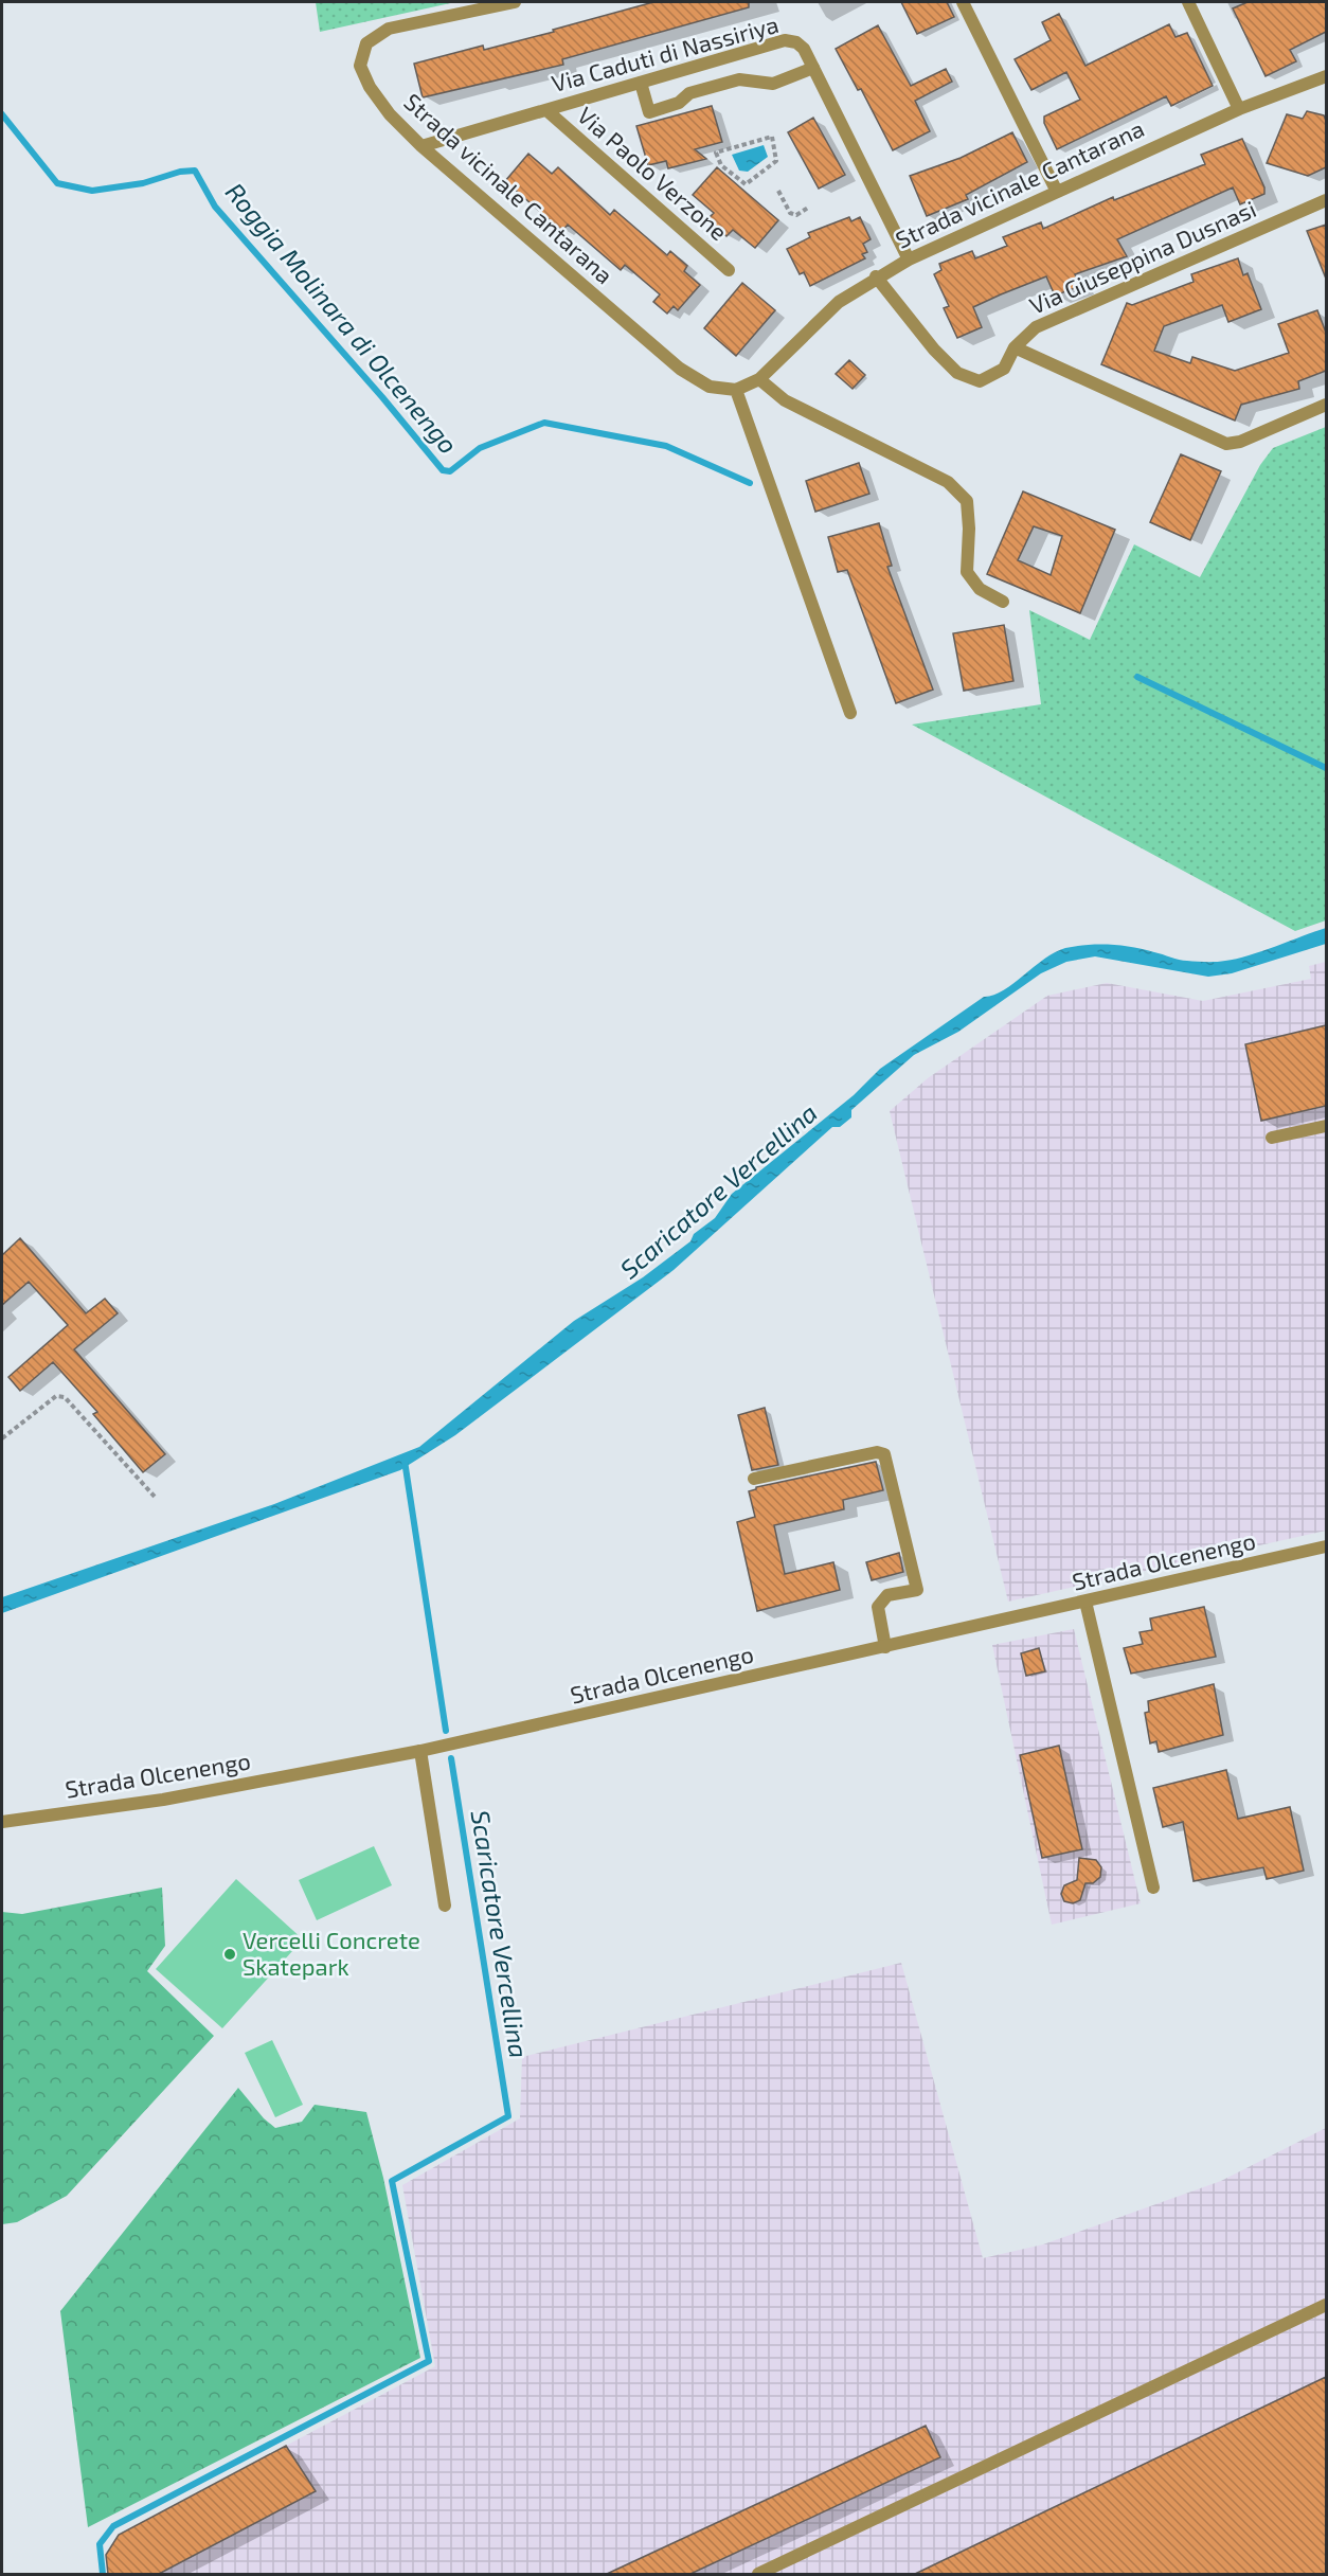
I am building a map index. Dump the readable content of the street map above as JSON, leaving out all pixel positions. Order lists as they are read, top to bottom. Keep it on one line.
{"streets":{"street":["Via Caduti di Nassiriya","Via Paolo Verzone","Strada vicinale Cantarana","Via Giuseppina Dusnasi","Strada Olcenengo"]},"crossings":[["Via Caduti di Nassiriya","Via Paolo Verzone"],["Via Caduti di Nassiriya","Strada vicinale Cantarana"]],"water":["Roggia Molinara di Olcenengo","Scaricatore Vercellina"],"places":["Vercelli Concrete Skatepark"]}
